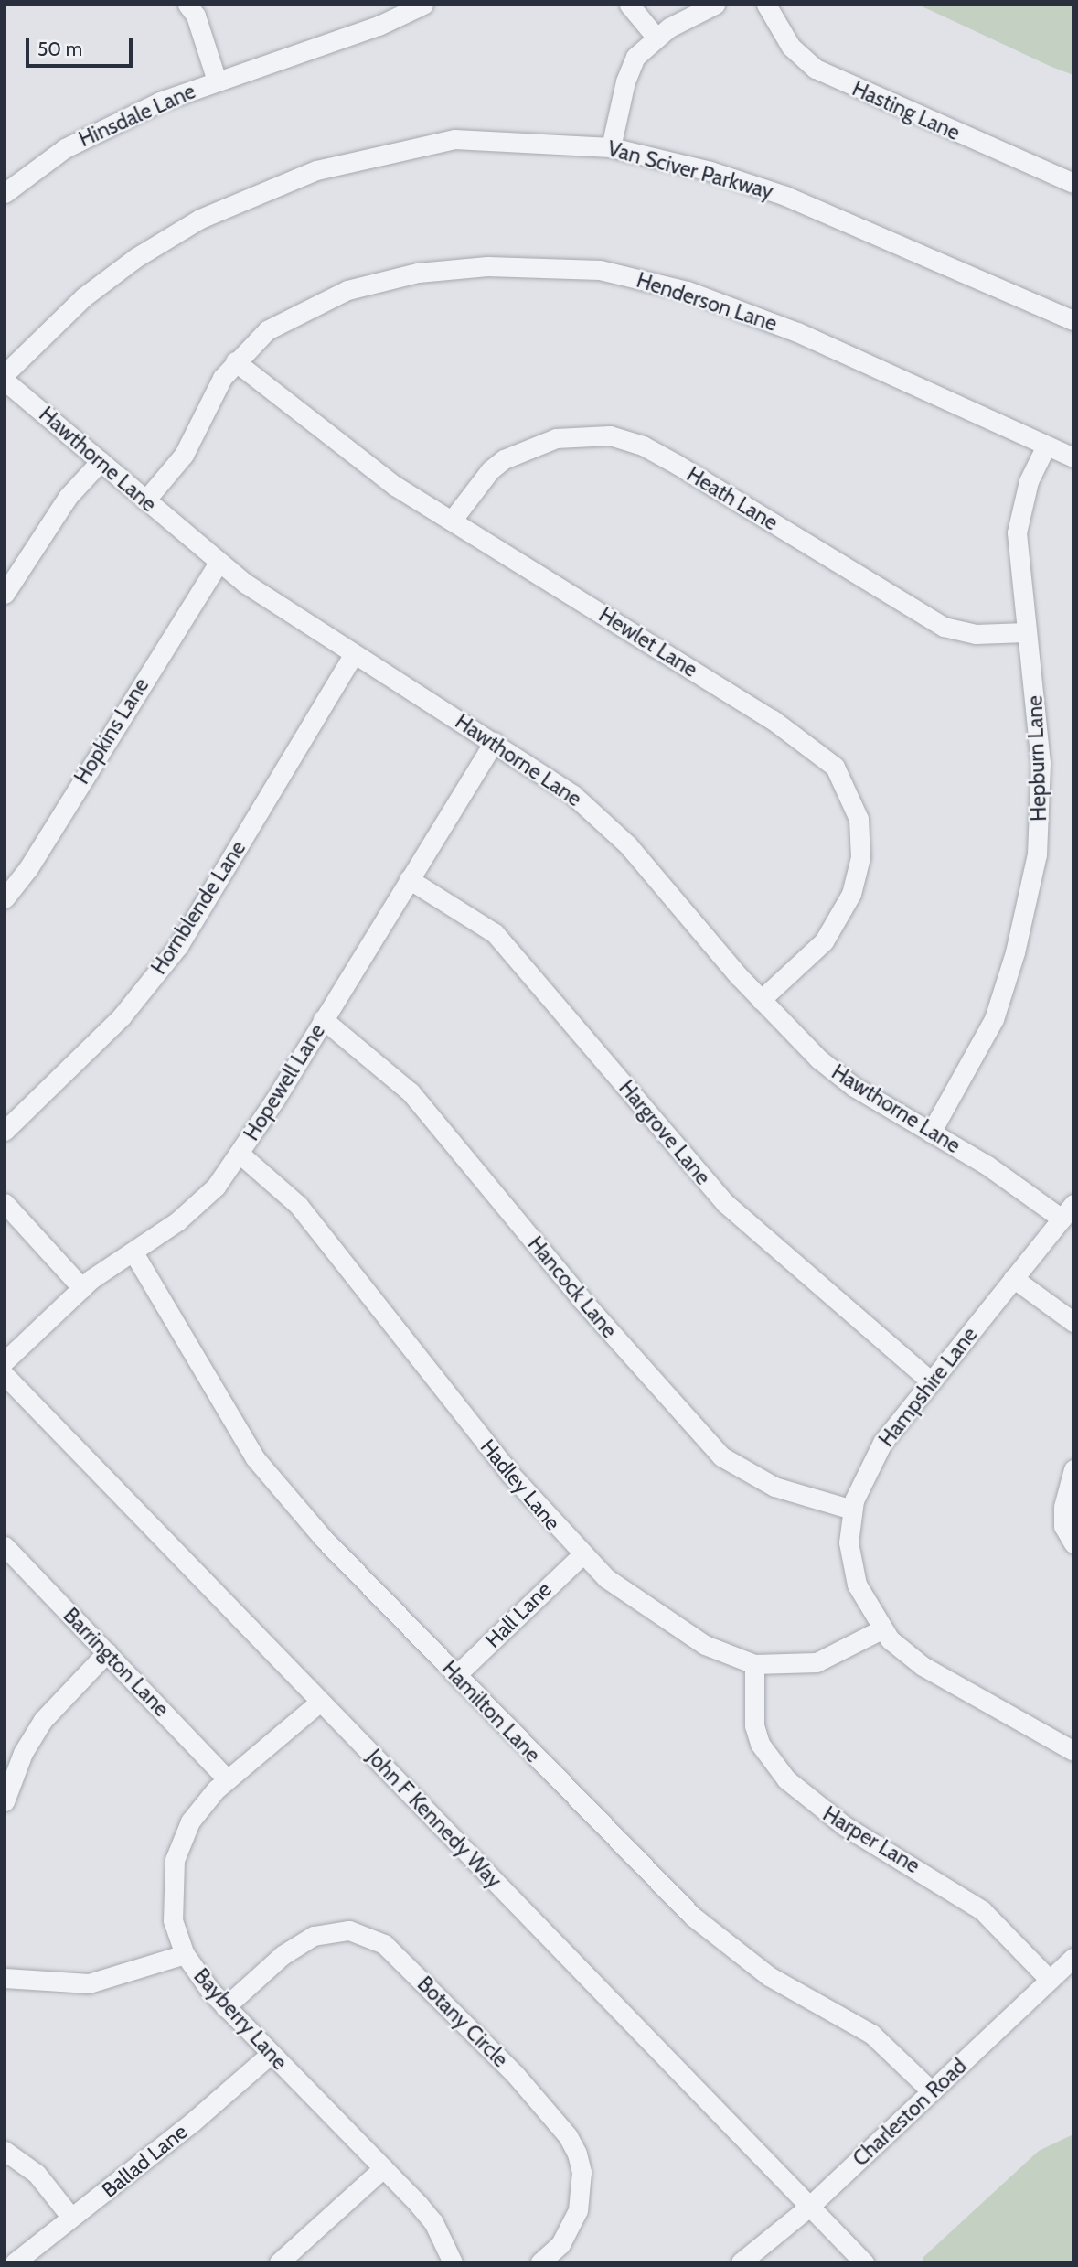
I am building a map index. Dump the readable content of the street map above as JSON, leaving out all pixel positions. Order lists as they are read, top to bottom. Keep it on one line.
{"streets":{"street":["Hasting Lane","Hinsdale Lane","Van Sciver Parkway","Henderson Lane","Hawthorne Lane","Heath Lane","Hewlet Lane","Hopkins Lane","Hepburn Lane","Hornblende Lane","Hopewell Lane","Hargrove Lane","Hancock Lane","Hampshire Lane","Hadley Lane","Hall Lane","Barrington Lane","Hamilton Lane","John F Kennedy Way","Harper Lane","Bayberry Lane","Botany Circle","Charleston Road","Ballad Lane"]},"crossings":[["Henderson Lane","Hawthorne Lane"],["Henderson Lane","Hewlet Lane"],["Henderson Lane","Hepburn Lane"],["Hawthorne Lane","Hewlet Lane"],["Hawthorne Lane","Hopkins Lane"],["Hawthorne Lane","Hepburn Lane"],["Hawthorne Lane","Hornblende Lane"],["Hawthorne Lane","Hopewell Lane"],["Hawthorne Lane","Hampshire Lane"],["Heath Lane","Hewlet Lane"],["Heath Lane","Hepburn Lane"],["Hopewell Lane","Hargrove Lane"],["Hopewell Lane","Hancock Lane"],["Hopewell Lane","Hadley Lane"],["Hopewell Lane","Hamilton Lane"],["Hargrove Lane","Hampshire Lane"],["Hancock Lane","Hampshire Lane"],["Hampshire Lane","Hadley Lane"],["Hadley Lane","Hall Lane"],["Hadley Lane","Harper Lane"],["Hall Lane","Hamilton Lane"],["Barrington Lane","Bayberry Lane"],["Hamilton Lane","Charleston Road"],["John F Kennedy Way","Bayberry Lane"],["John F Kennedy Way","Charleston Road"],["Harper Lane","Charleston Road"],["Bayberry Lane","Botany Circle"],["Bayberry Lane","Ballad Lane"]],"scale_bar":"50 m"}
